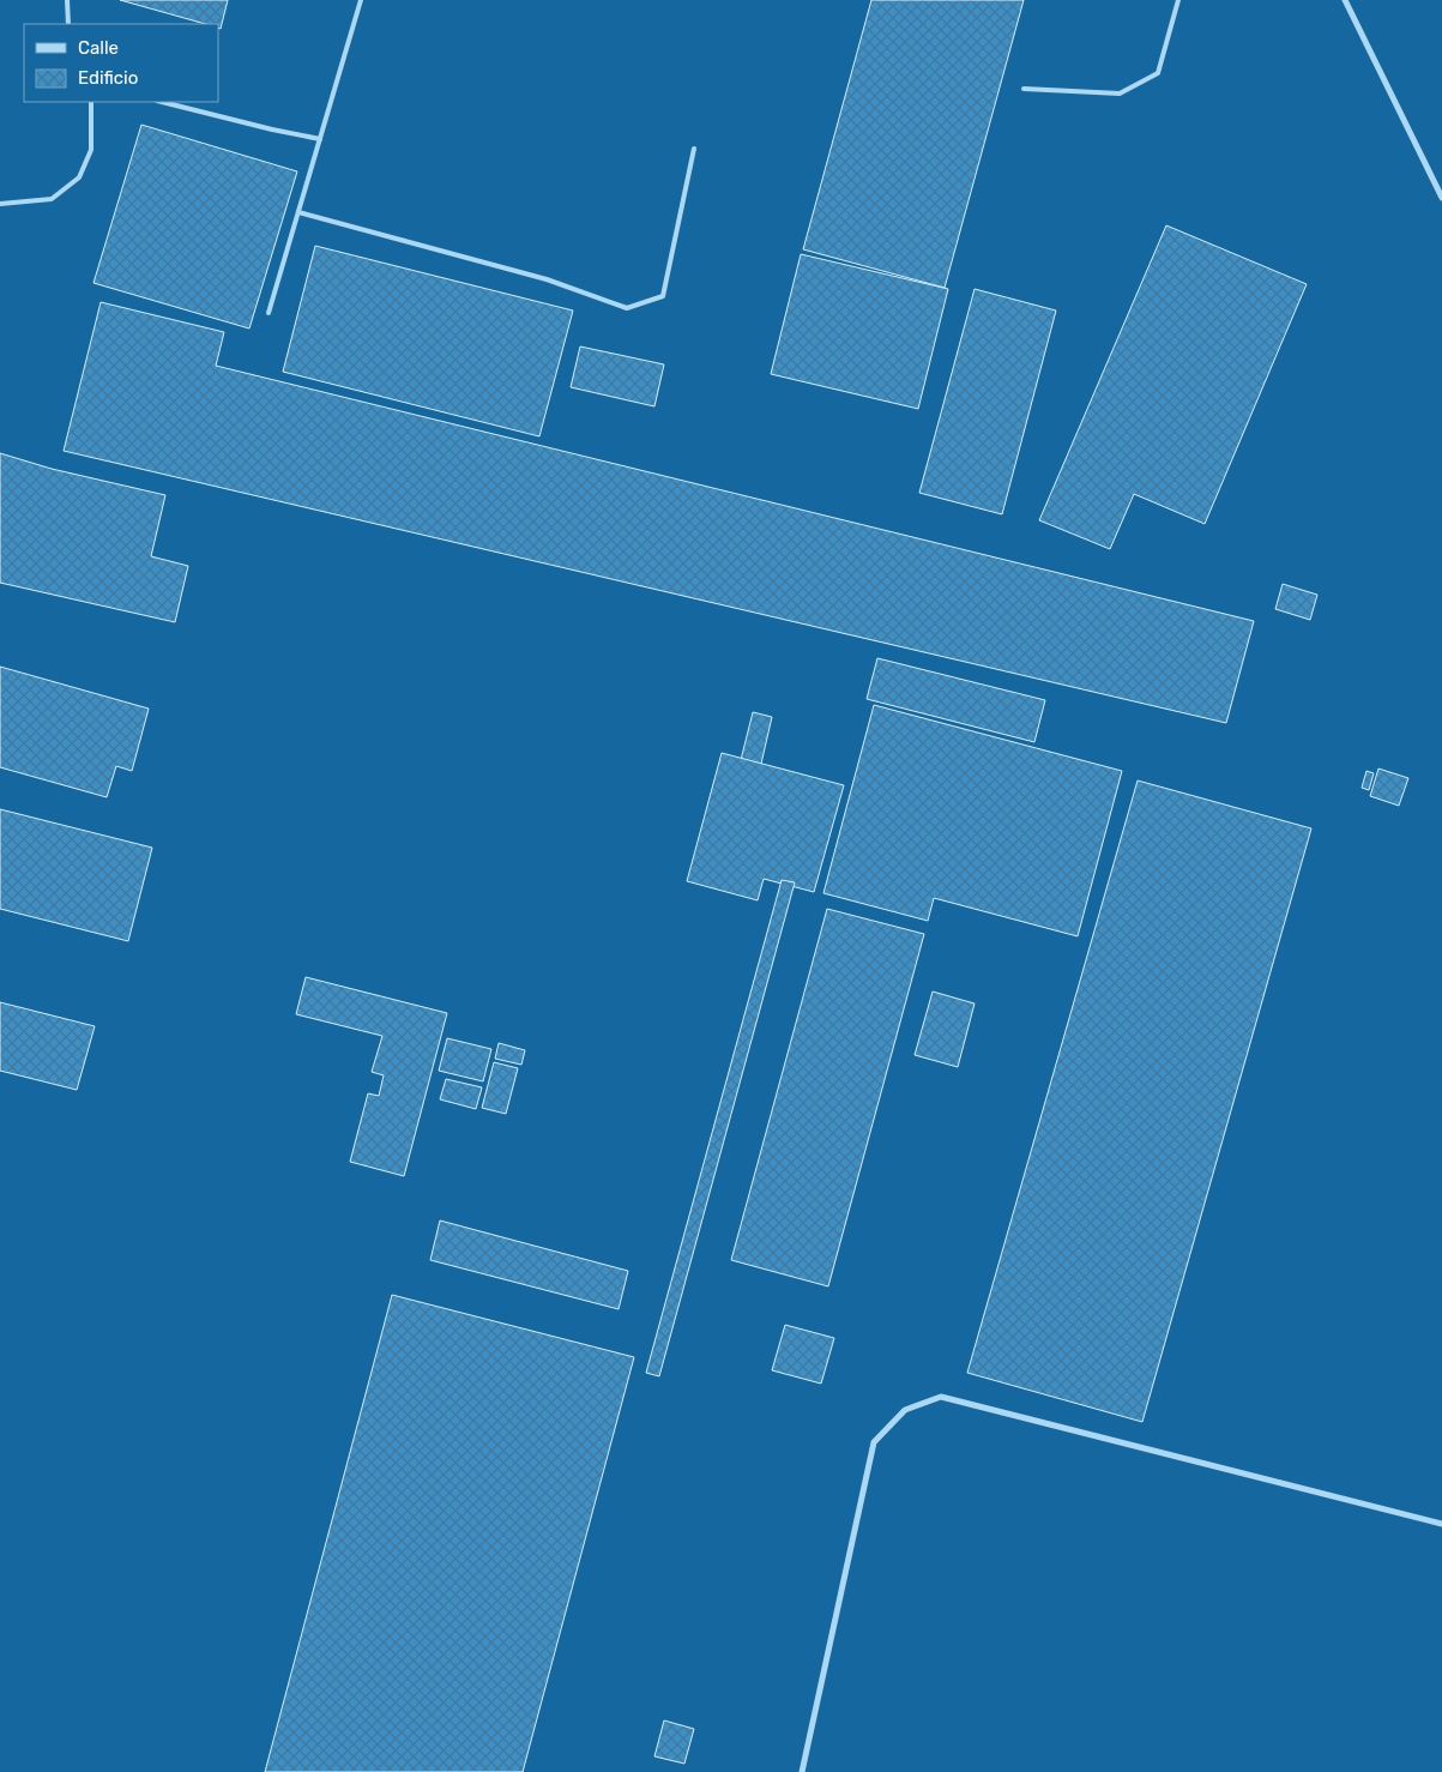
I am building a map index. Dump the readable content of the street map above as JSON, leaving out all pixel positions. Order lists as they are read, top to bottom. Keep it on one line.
{"legend":["Calle","Edificio"]}
